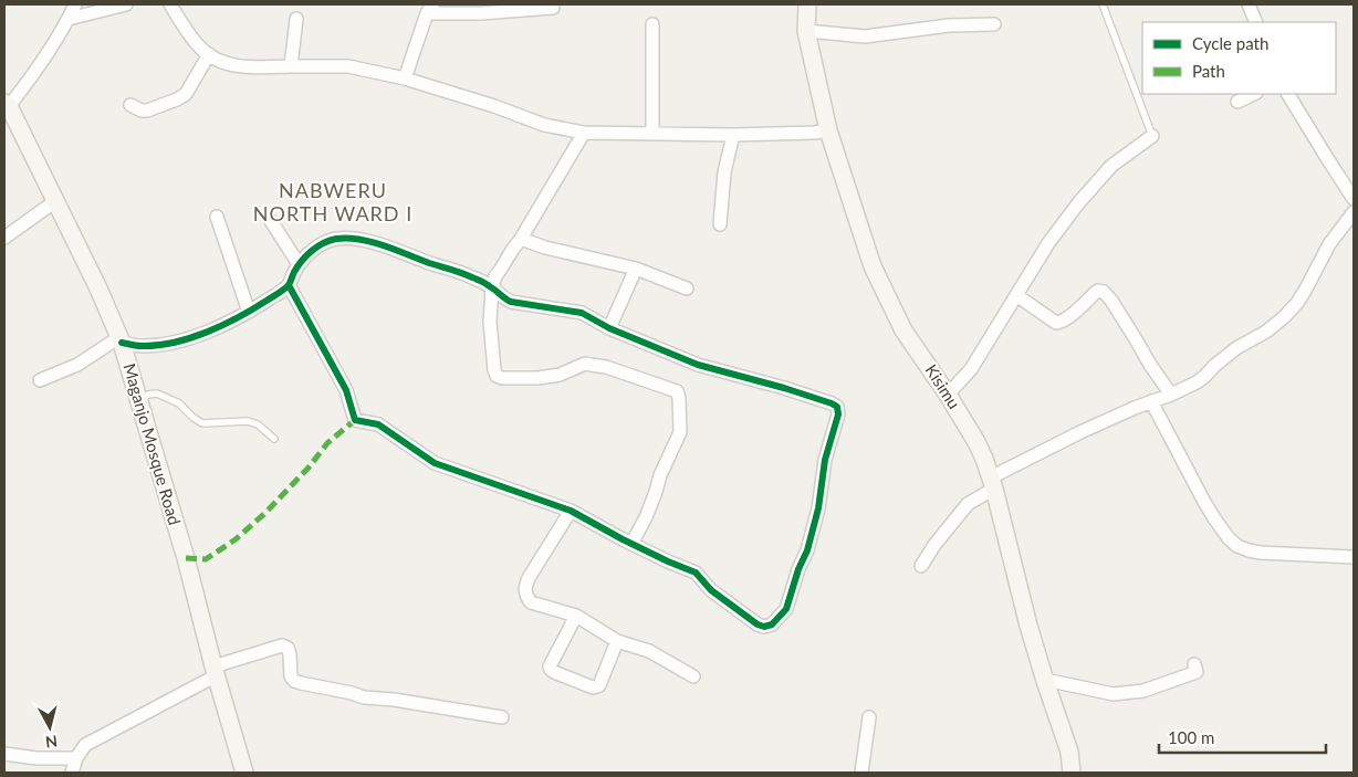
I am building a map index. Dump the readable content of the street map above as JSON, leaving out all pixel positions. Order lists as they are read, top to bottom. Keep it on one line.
{"streets":{"street":["Kisimu","Maganjo Mosque Road"]},"districts":["NABWERU NORTH WARD I"],"legend":["Cycle path","Path"],"scale_bar":"100 m","north":"bottom"}
